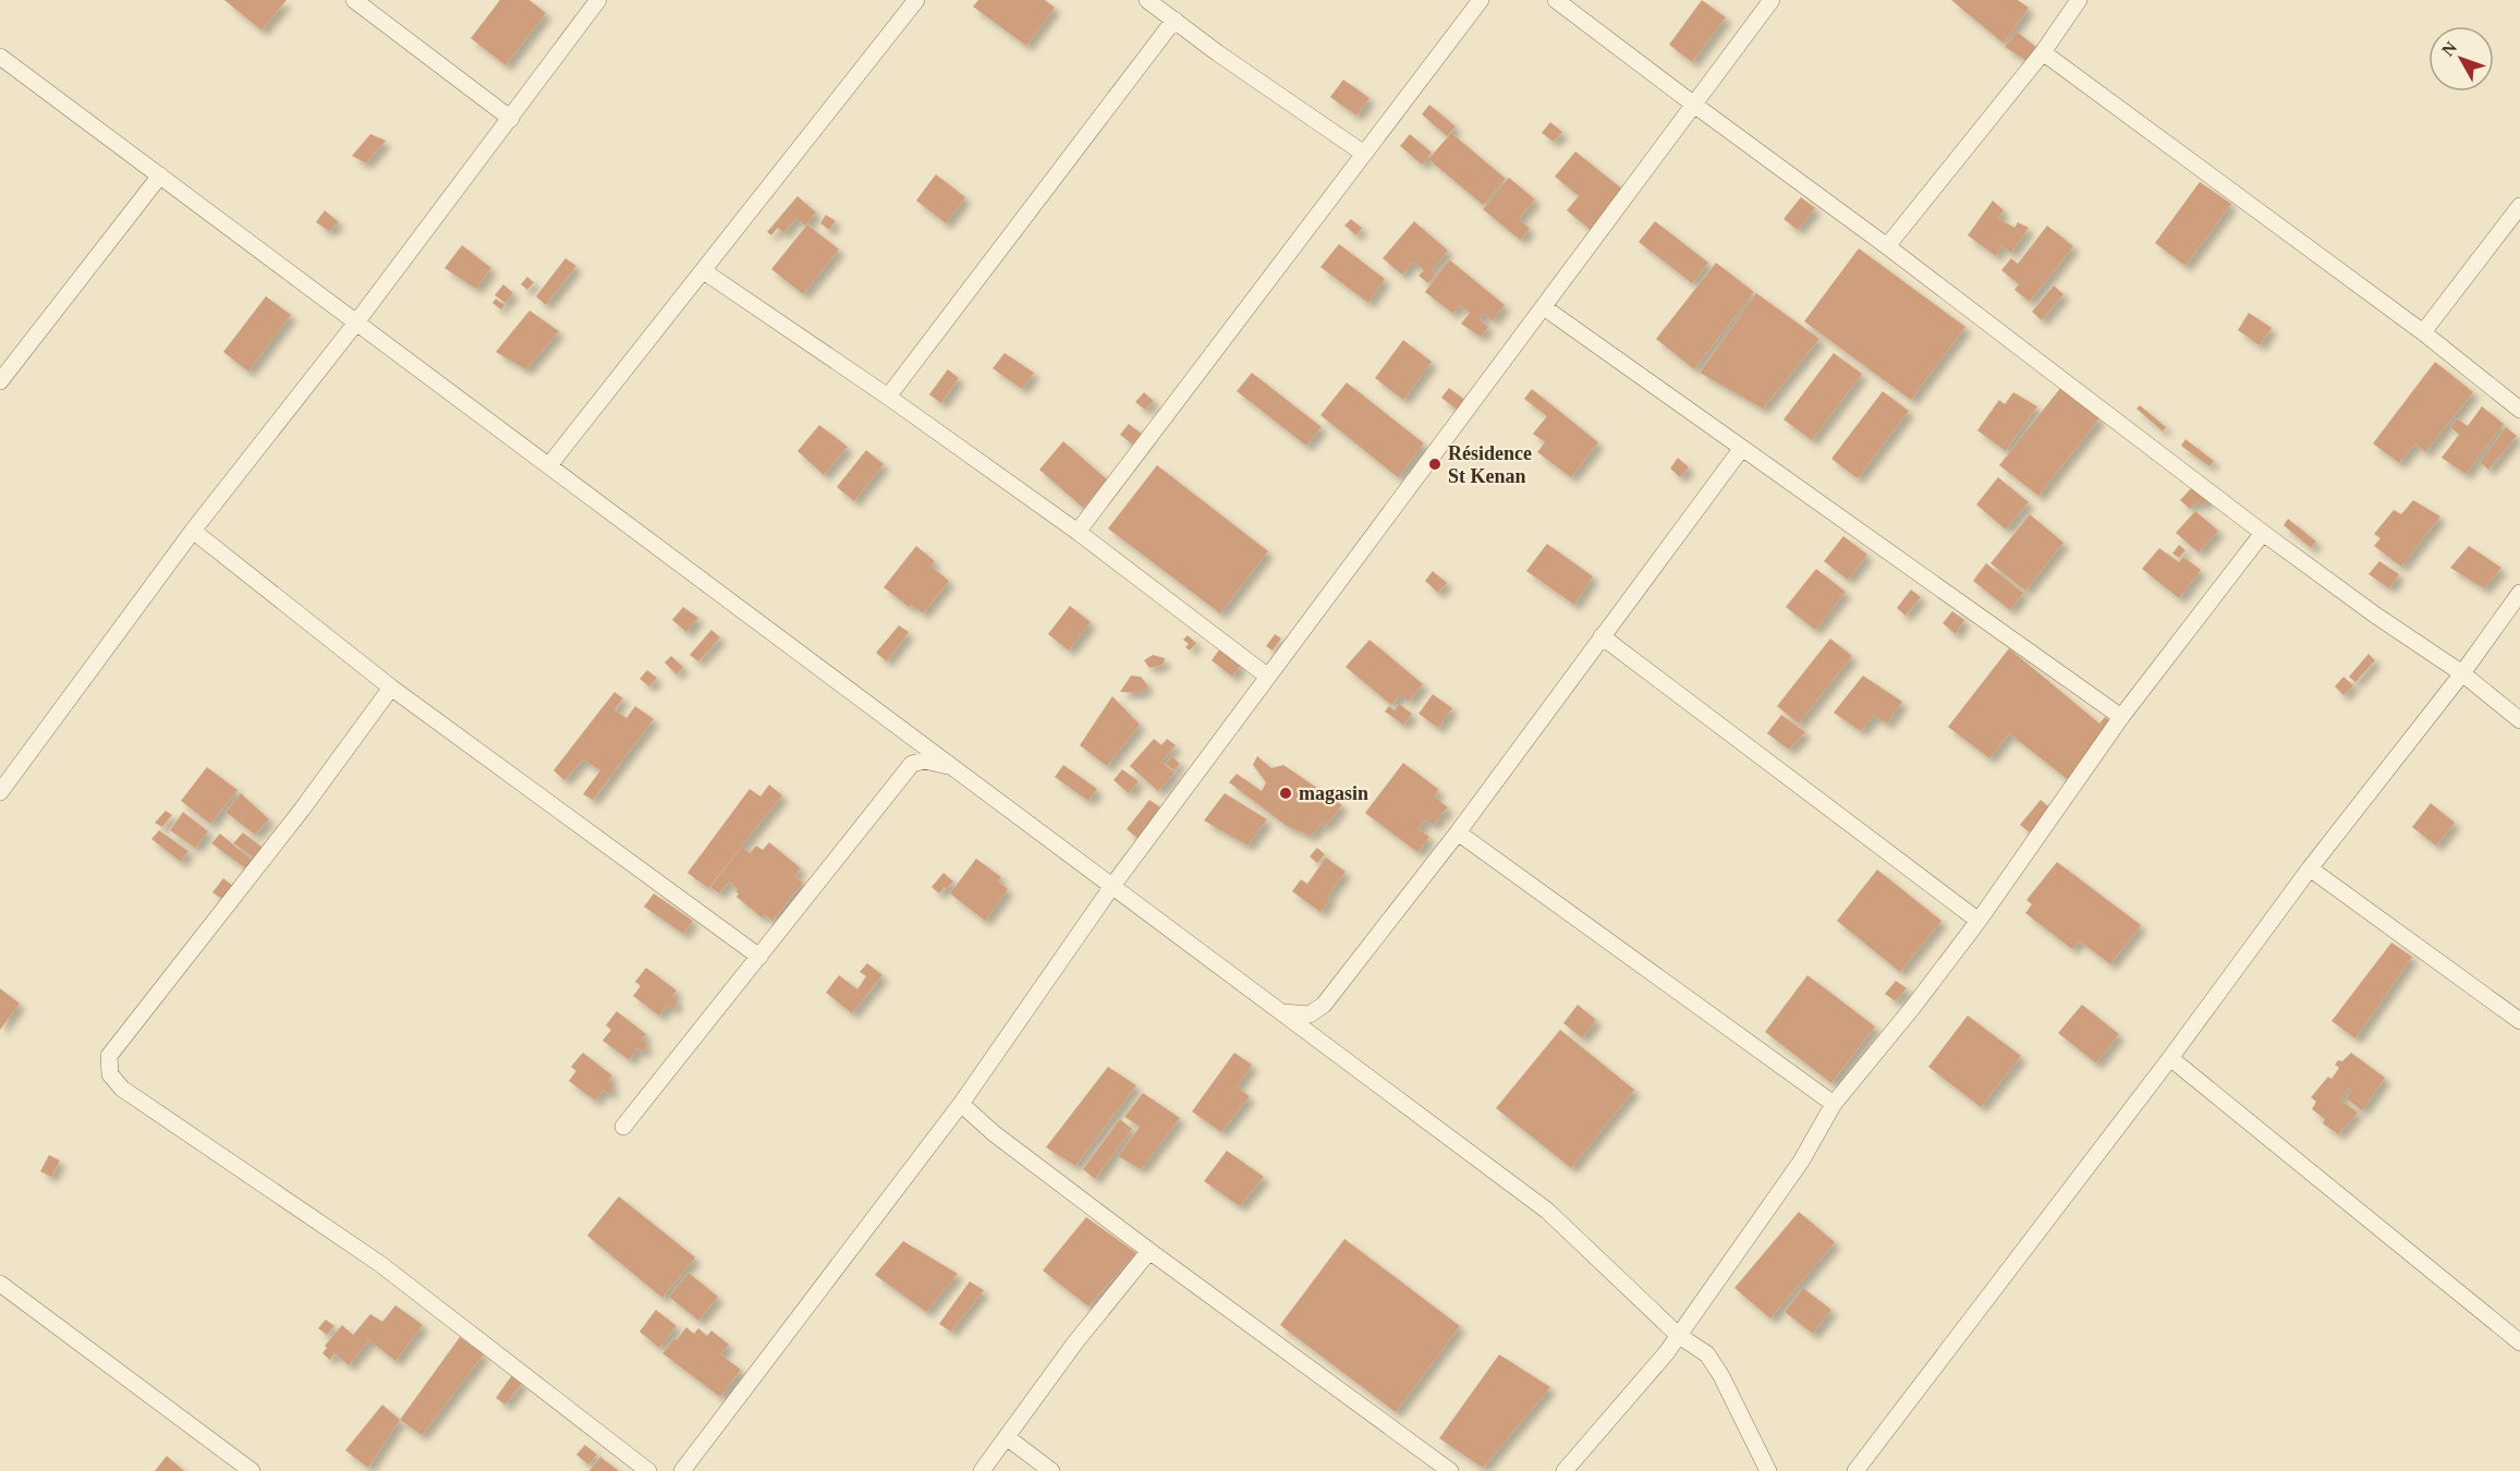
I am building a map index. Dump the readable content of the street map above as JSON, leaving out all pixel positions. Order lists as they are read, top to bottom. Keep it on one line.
{"places":["Résidence St Kenan","magasin"],"north":"top left"}
